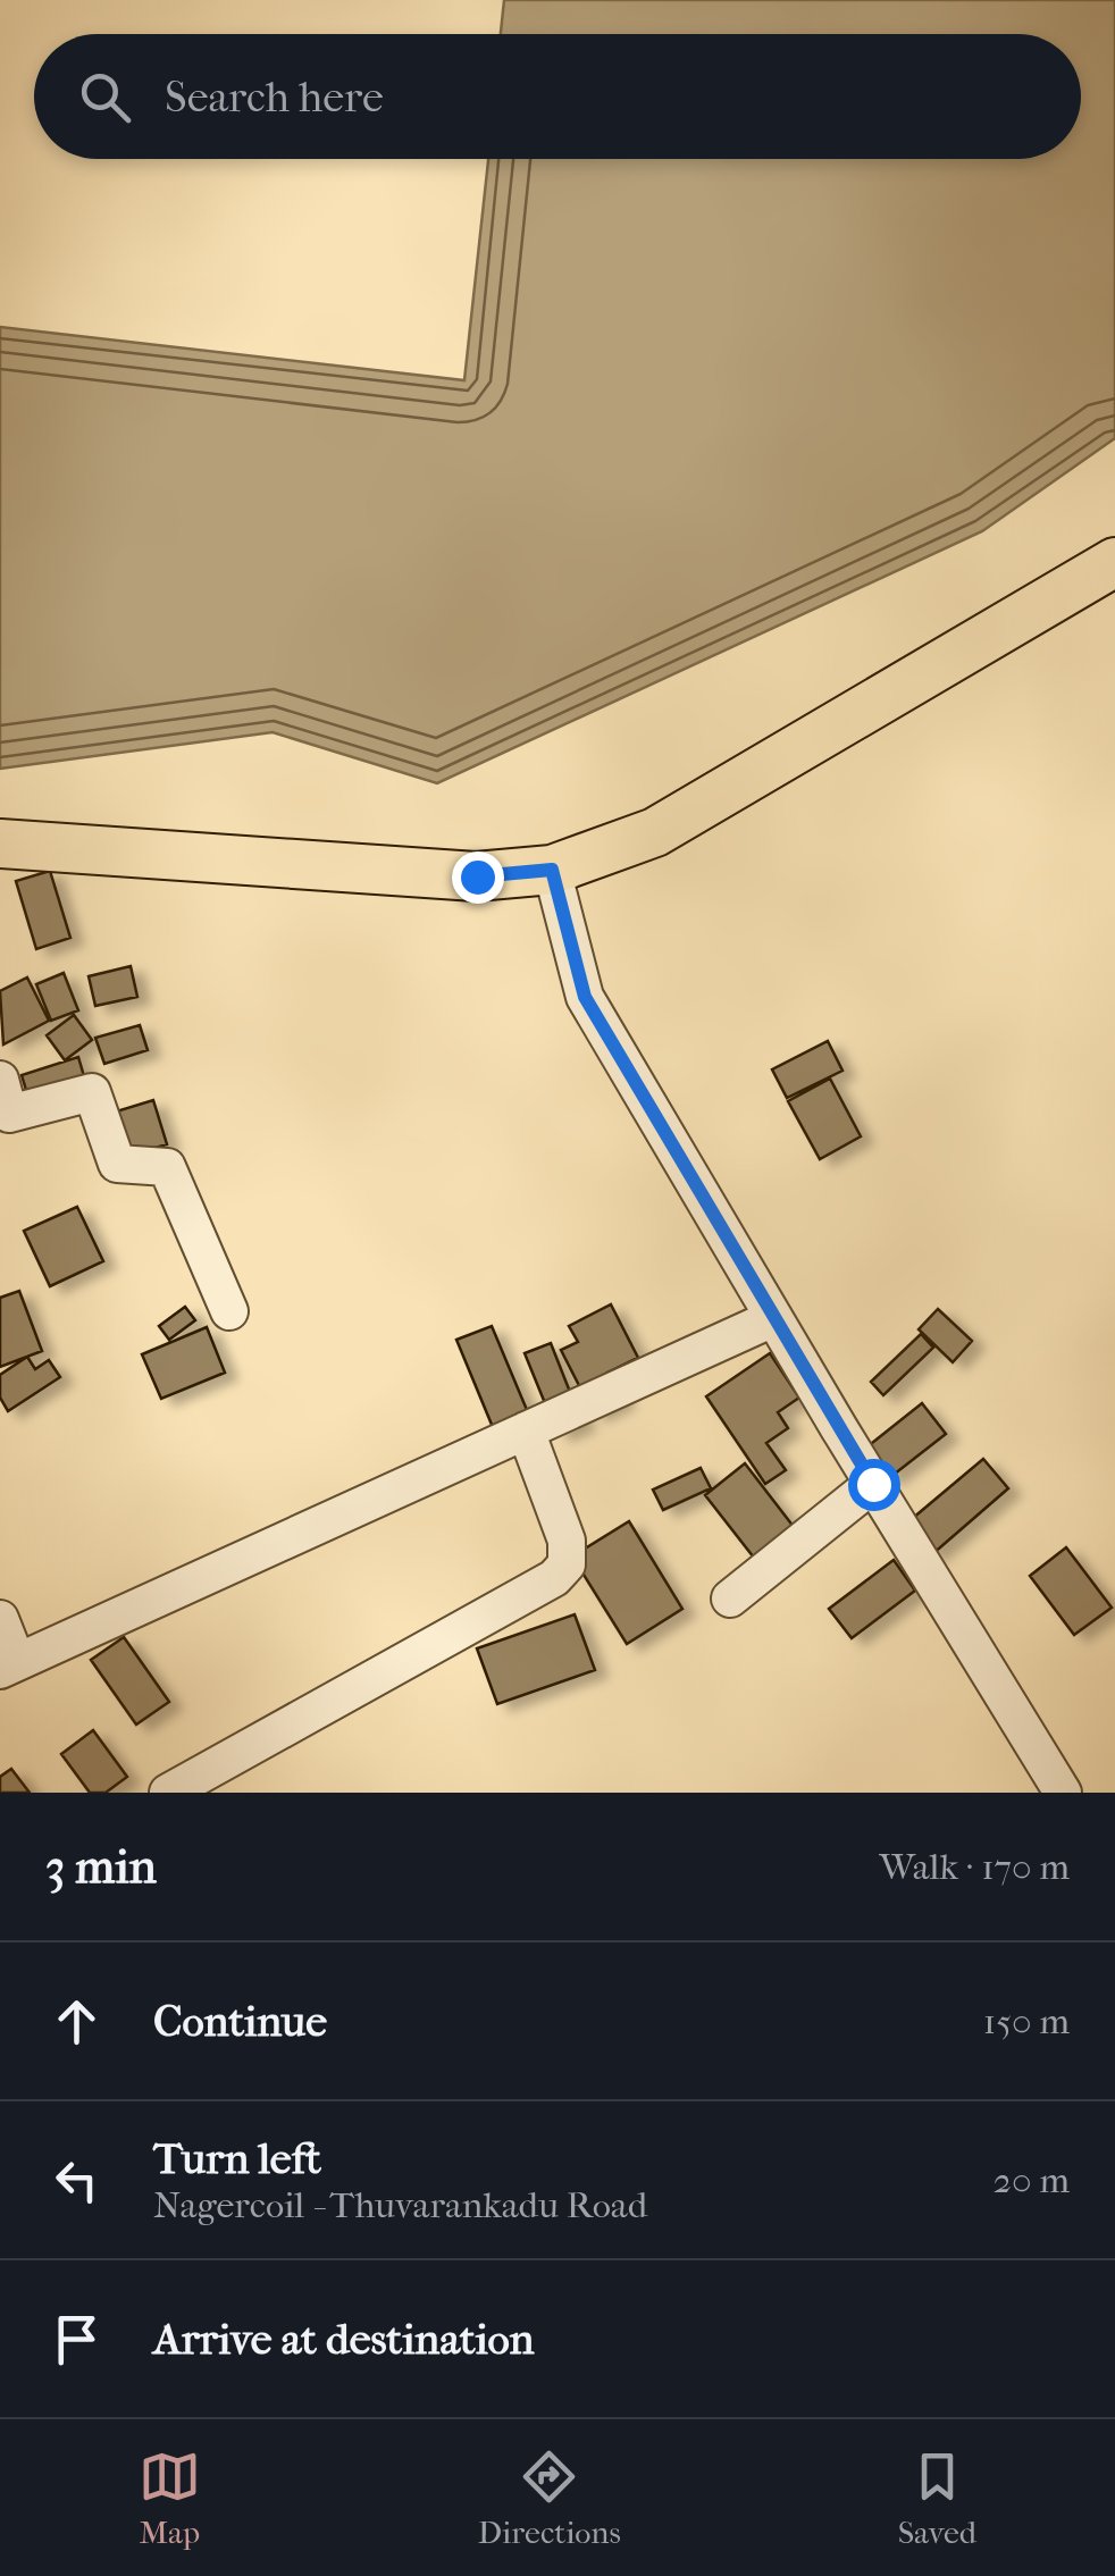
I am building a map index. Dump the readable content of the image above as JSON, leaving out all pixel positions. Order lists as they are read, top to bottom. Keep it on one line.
{"page":{"search":"Search here","heading":["3 min","Walk · 170 m"],"list":[["Continue","150 m"],["Turn left","Nagercoil - Thuvarankadu Road","20 m"],"Arrive at destination"],"nav":["Map","Directions","Saved"]}}
